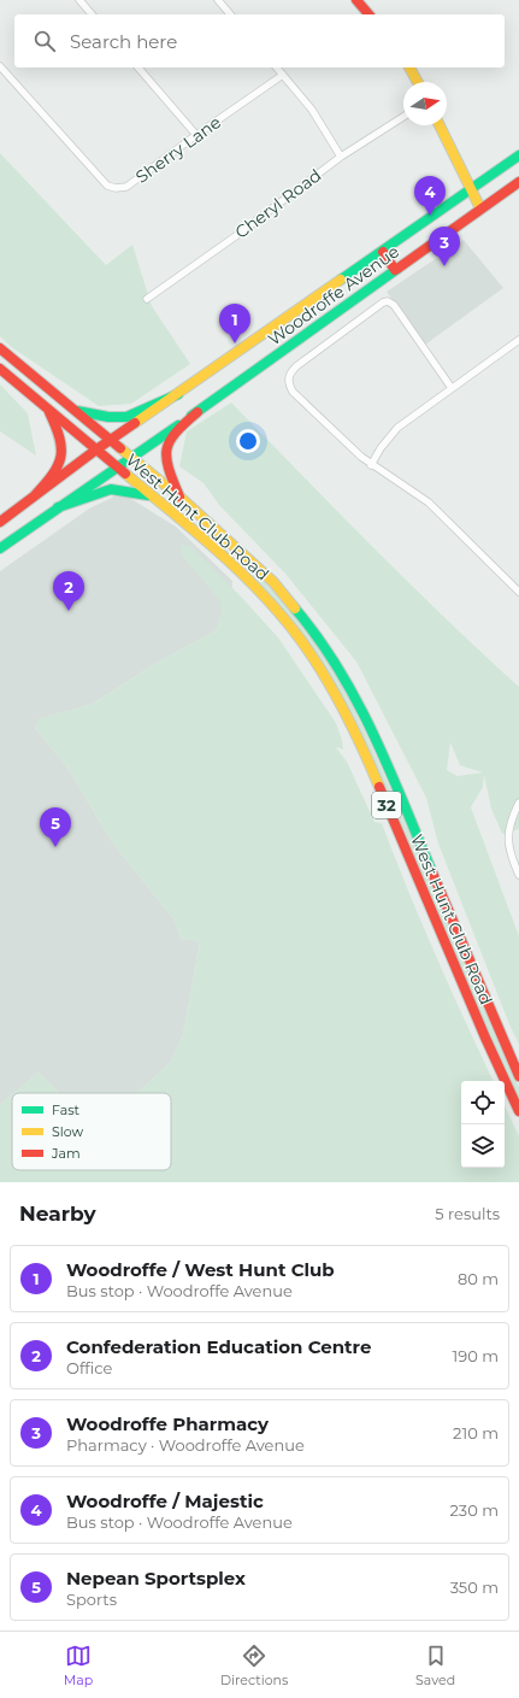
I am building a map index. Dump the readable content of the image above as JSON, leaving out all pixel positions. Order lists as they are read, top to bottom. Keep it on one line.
{"streets":{"main road":["Woodroffe Avenue","West Hunt Club Road","32"],"street":["Sherry Lane","Cheryl Road"]},"crossings":[["Woodroffe Avenue","West Hunt Club Road"]],"legend":["Fast","Slow","Jam"],"north":"right","page":{"search":"Search here","pins":["4","3","1","2","5"],"heading":["Nearby","5 results"],"list":[{"mark":"1","name":"Woodroffe / West Hunt Club","note":"Bus stop · Woodroffe Avenue","value":"80 m"},{"mark":"2","name":"Confederation Education Centre","note":"Office","value":"190 m"},{"mark":"3","name":"Woodroffe Pharmacy","note":"Pharmacy · Woodroffe Avenue","value":"210 m"},{"mark":"4","name":"Woodroffe / Majestic","note":"Bus stop · Woodroffe Avenue","value":"230 m"},{"mark":"5","name":"Nepean Sportsplex","note":"Sports","value":"350 m"}],"nav":["Map","Directions","Saved"]}}
